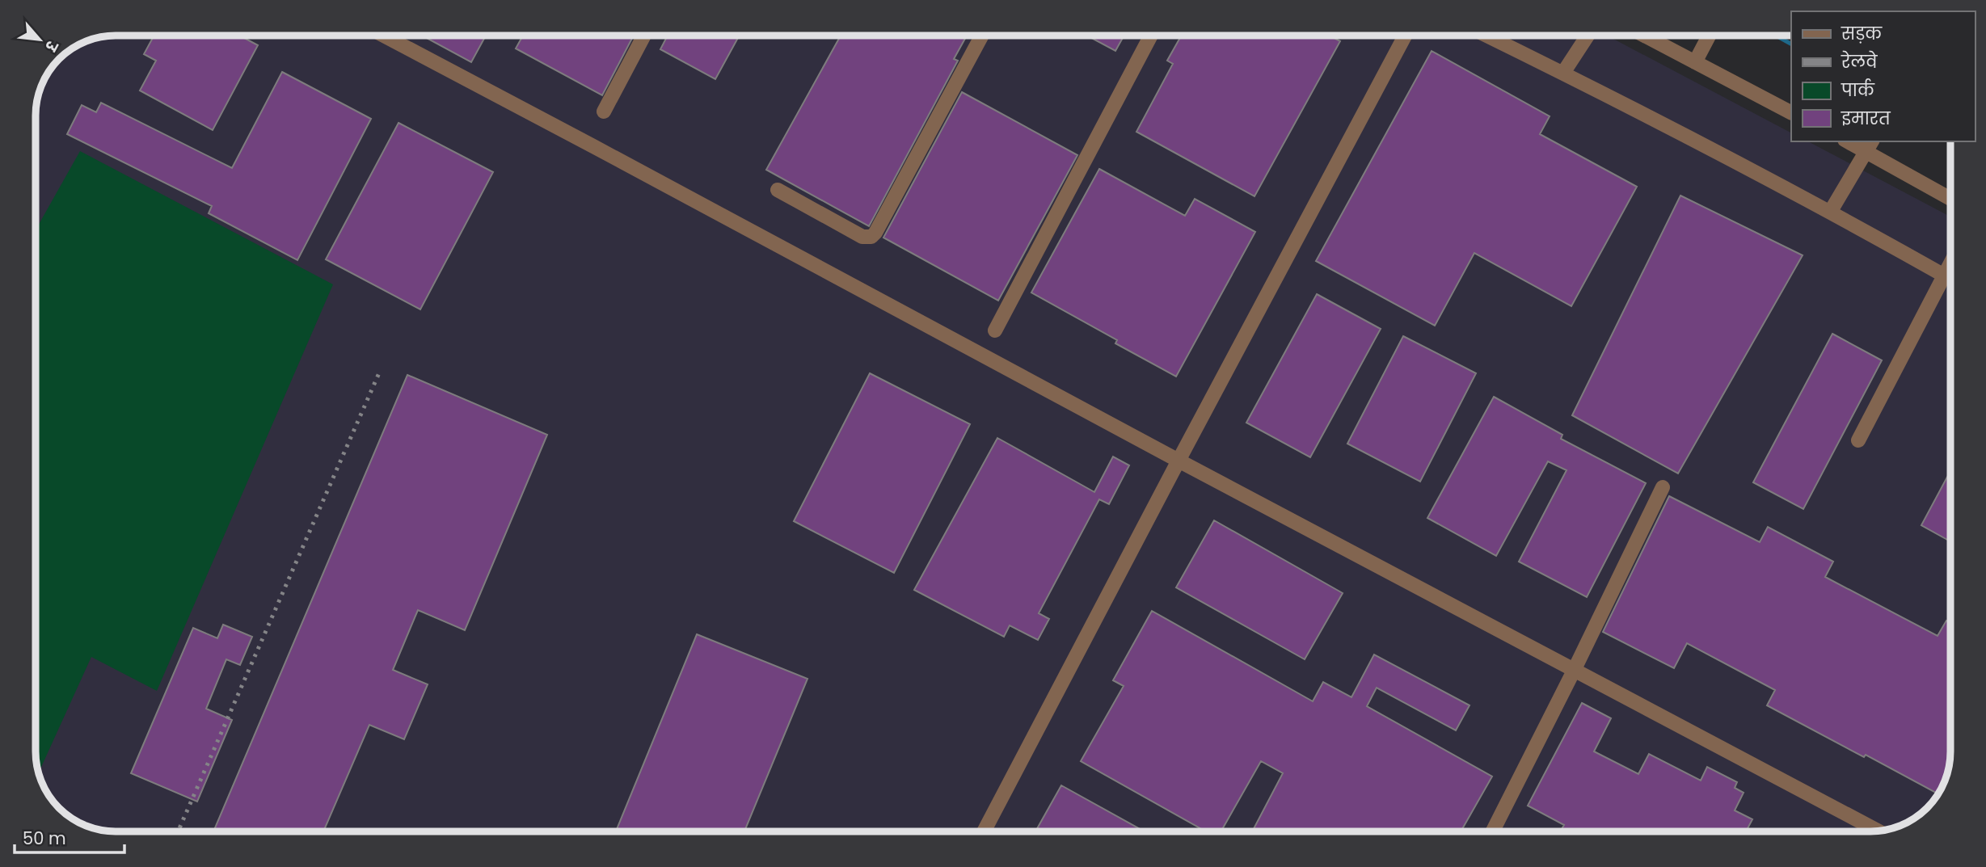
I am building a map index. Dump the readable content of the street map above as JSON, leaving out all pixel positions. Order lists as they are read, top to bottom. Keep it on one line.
{"legend":["सड़क","रेलवे","पार्क","इमारत"],"scale_bar":"50 m","north":"bottom right"}
